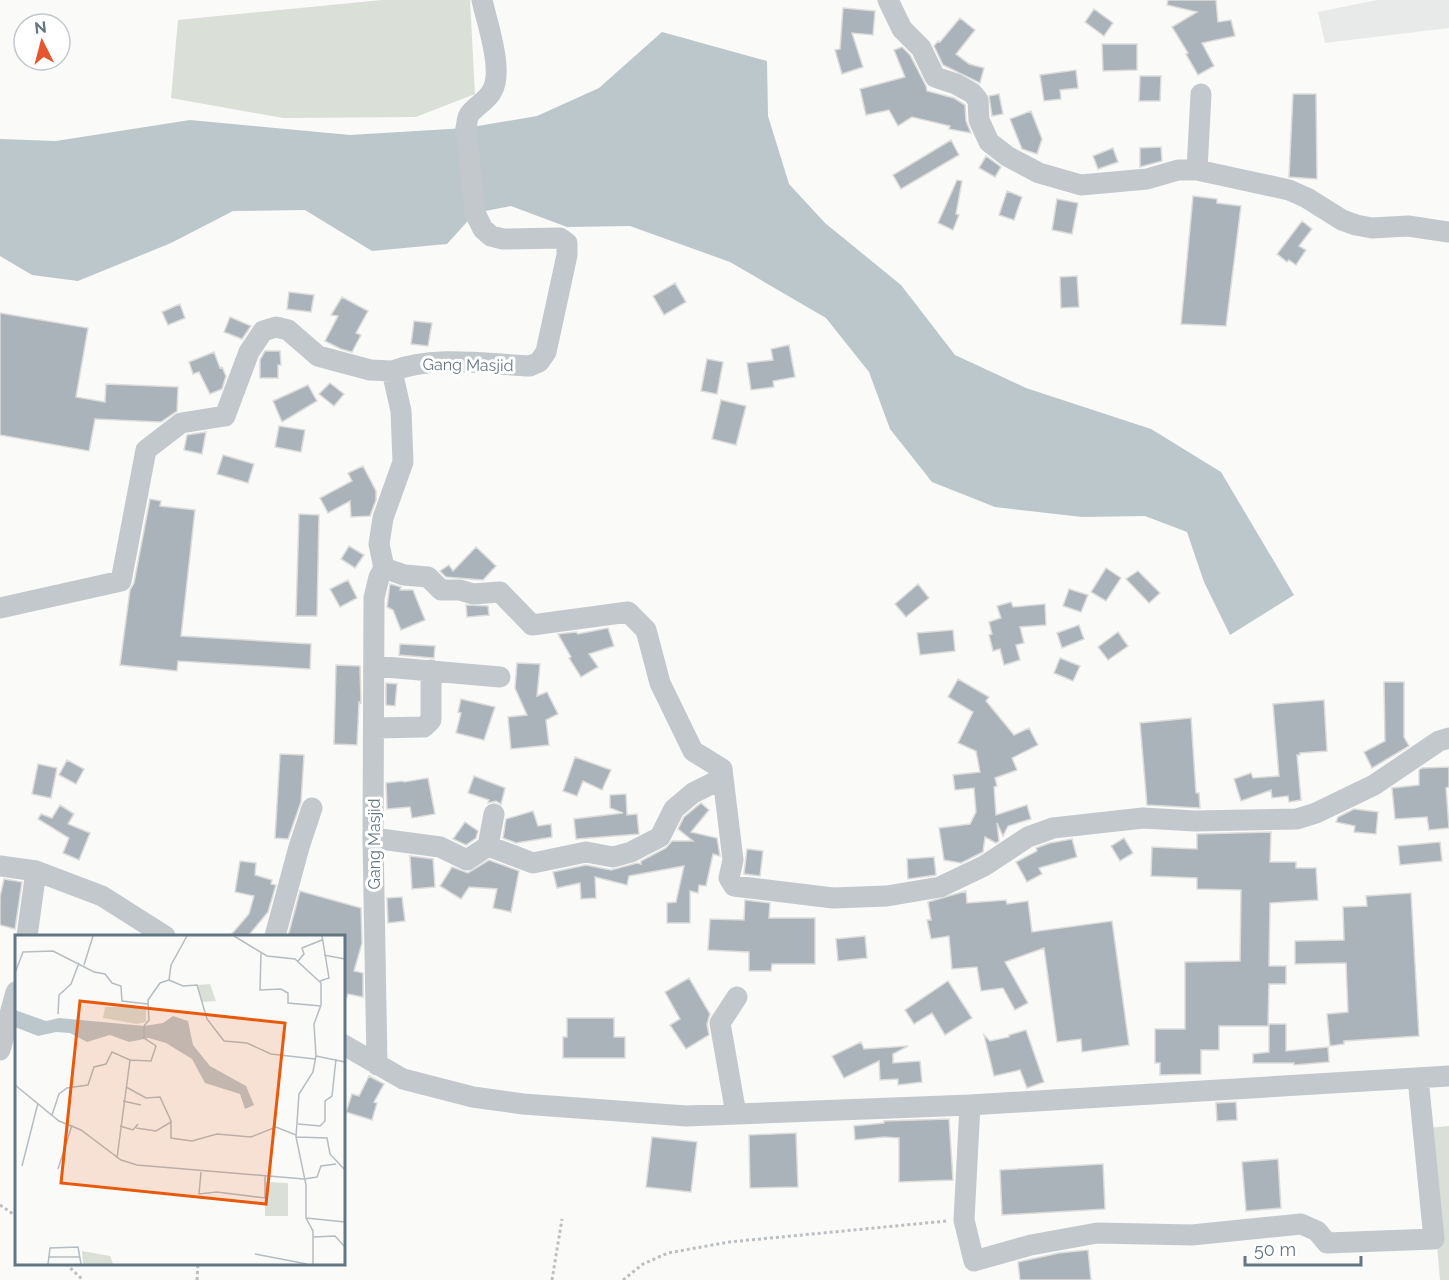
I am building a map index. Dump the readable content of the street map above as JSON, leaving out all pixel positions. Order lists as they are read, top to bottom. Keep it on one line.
{"streets":{"street":["Gang Masjid"]},"scale_bar":"50 m","north":"top"}
